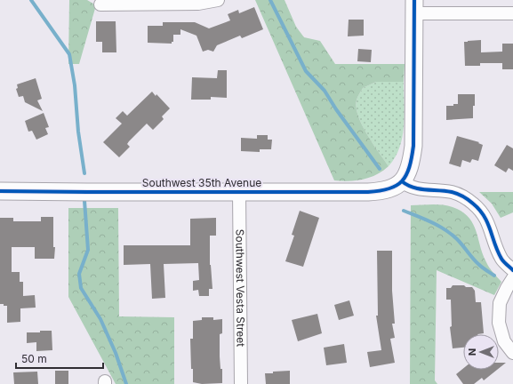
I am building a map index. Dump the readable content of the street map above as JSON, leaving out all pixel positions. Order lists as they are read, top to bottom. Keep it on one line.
{"streets":{"street":["Southwest 35th Avenue","Southwest Vesta Street"]},"crossings":[["Southwest 35th Avenue","Southwest Vesta Street"]],"scale_bar":"50 m","north":"left"}
